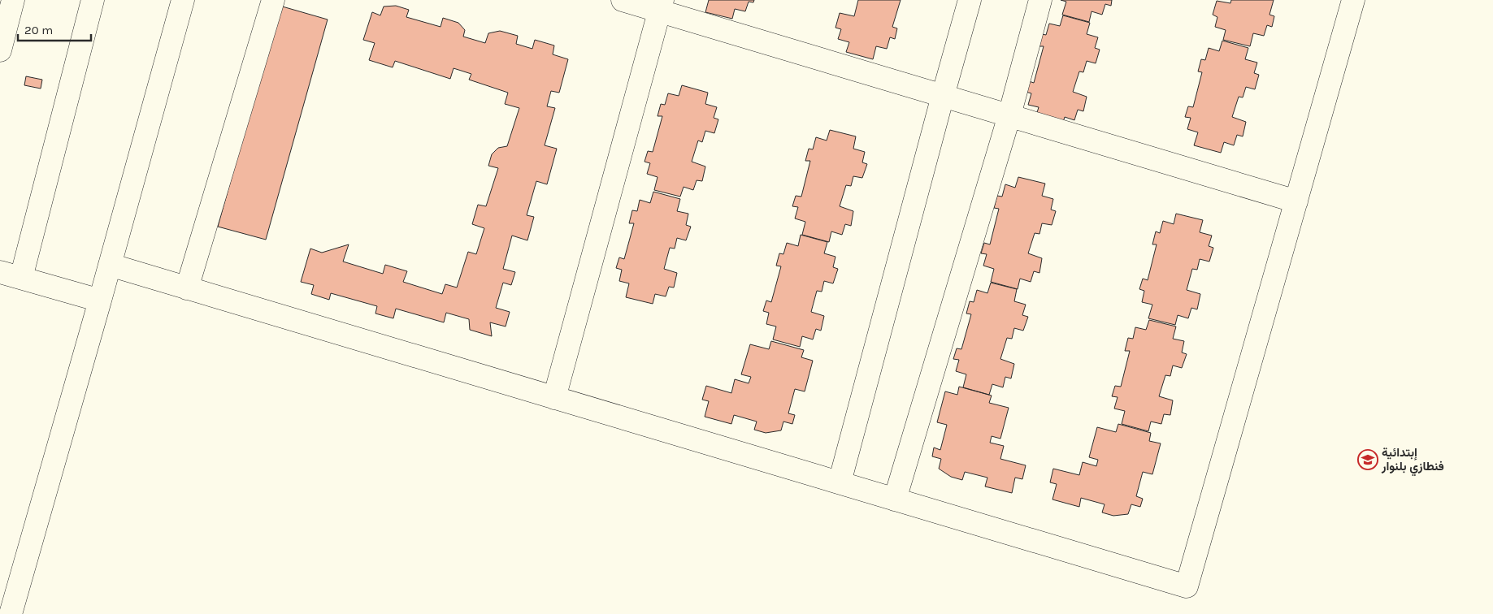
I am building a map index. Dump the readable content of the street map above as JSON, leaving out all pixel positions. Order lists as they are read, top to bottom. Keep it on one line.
{"places":{"school or university":["إبتدائية فنطازي بلنوار"]},"scale_bar":"20 m"}
